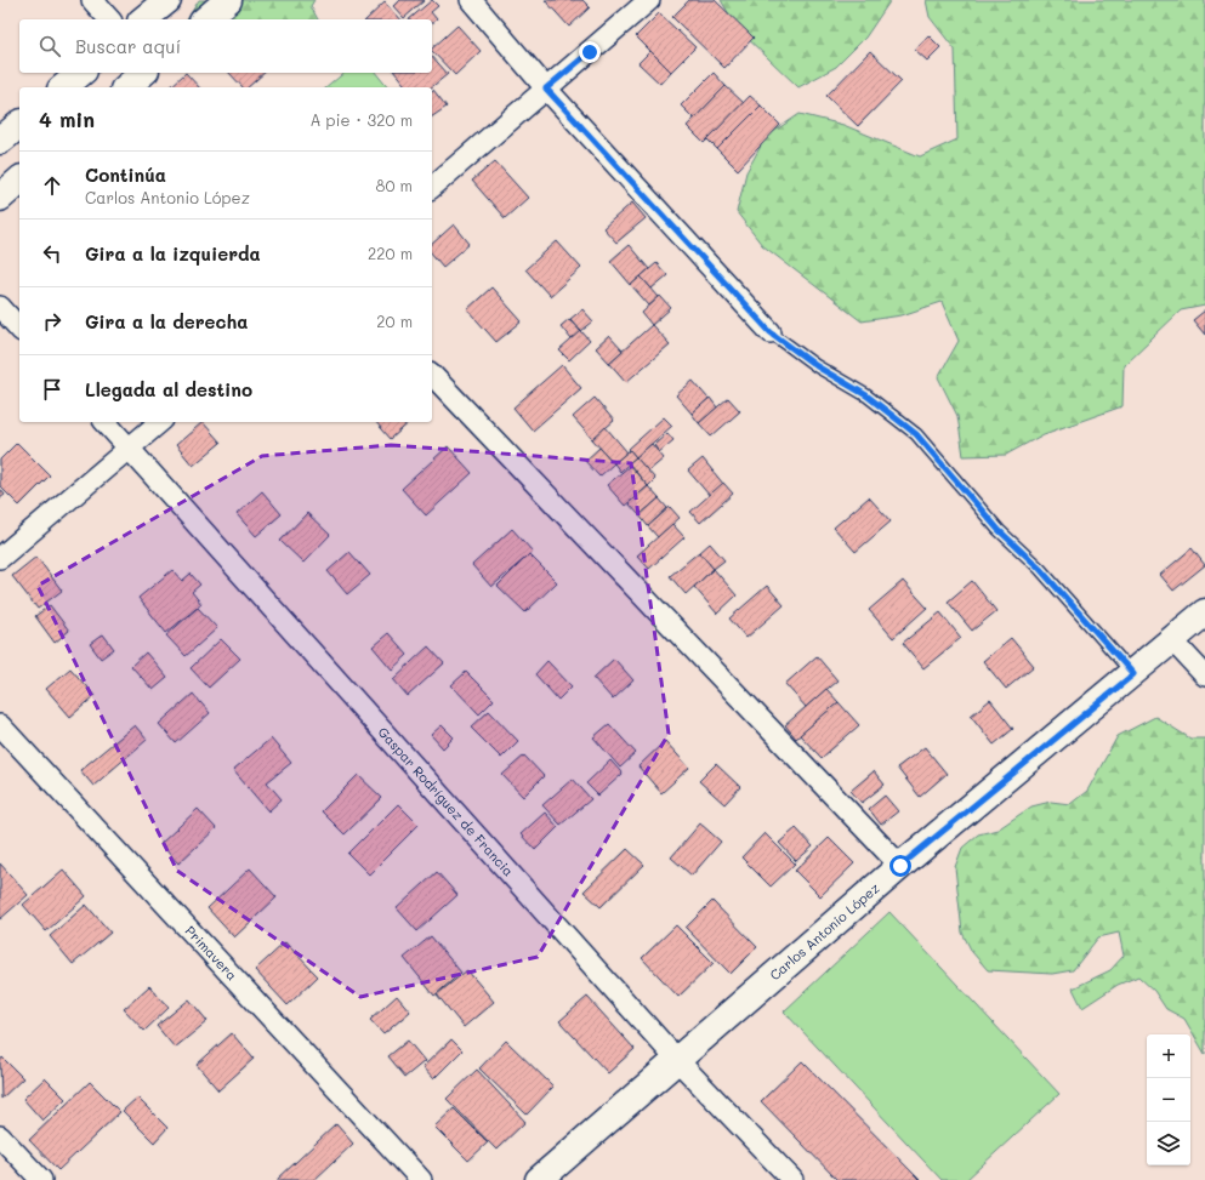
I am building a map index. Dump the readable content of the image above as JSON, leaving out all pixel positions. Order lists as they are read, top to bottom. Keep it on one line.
{"streets":{"street":["Gaspar Rodríguez de Francia","Carlos Antonio López","Primavera"]},"crossings":[["Gaspar Rodríguez de Francia","Carlos Antonio López"]],"page":{"search":"Buscar aquí","heading":["4 min","A pie · 320 m"],"list":[["Continúa","Carlos Antonio López","80 m"],["Gira a la izquierda","220 m"],["Gira a la derecha","20 m"],"Llegada al destino"],"map_buttons":["+","−"]}}
